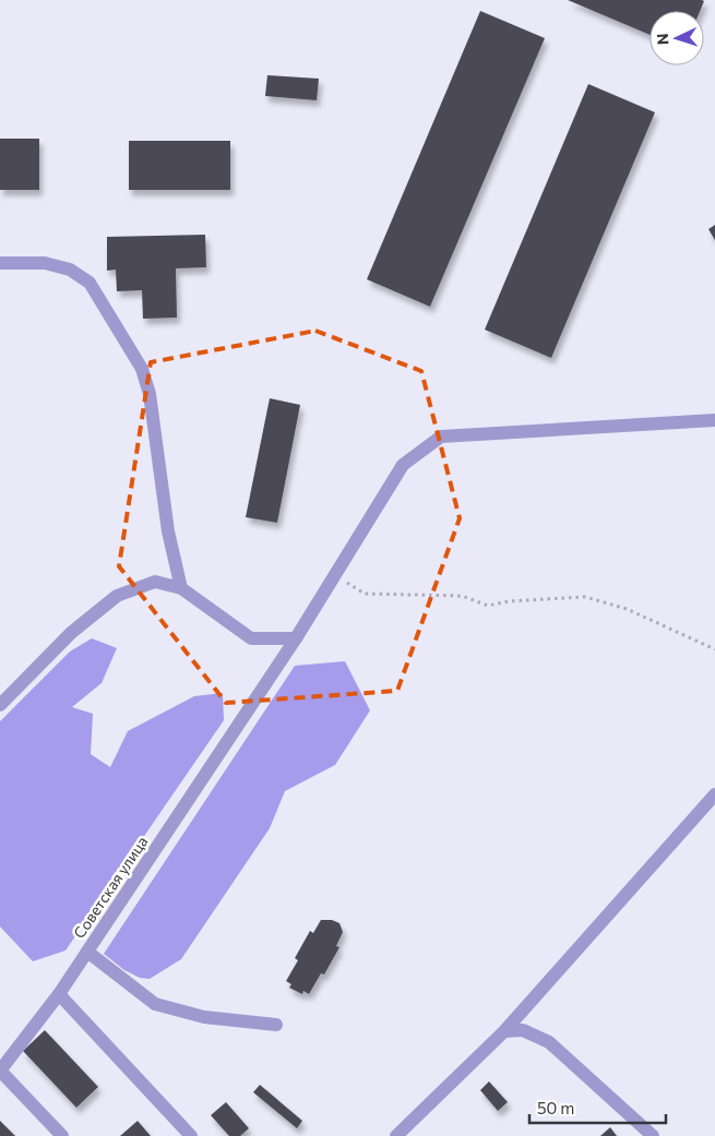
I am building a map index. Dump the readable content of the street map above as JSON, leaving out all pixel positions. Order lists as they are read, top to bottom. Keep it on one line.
{"streets":{"street":["Советская улица"]},"scale_bar":"50 m","north":"left"}
